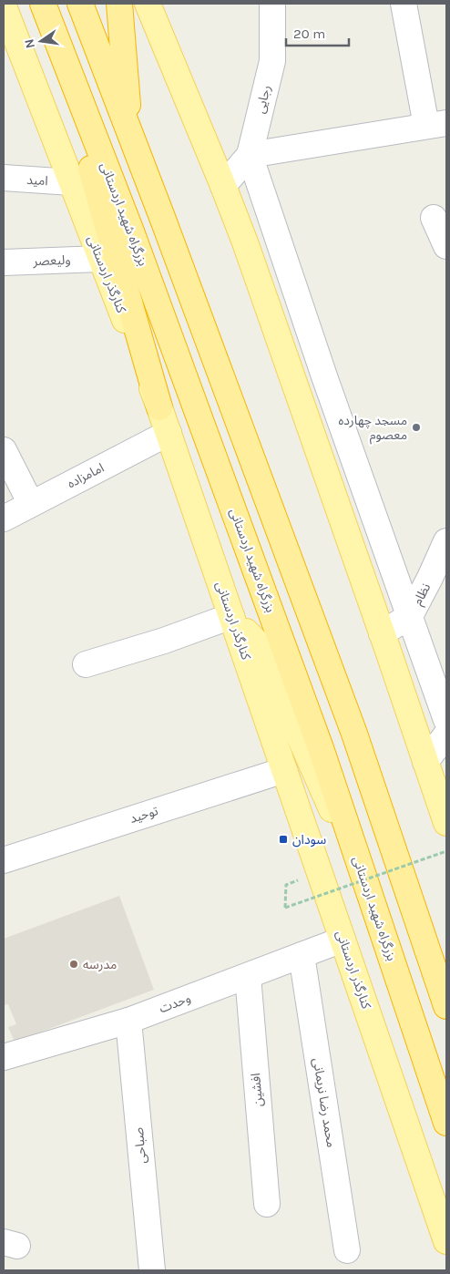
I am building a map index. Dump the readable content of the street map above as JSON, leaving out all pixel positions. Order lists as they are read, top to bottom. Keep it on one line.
{"streets":{"highway":["بزرگراه شهید اردستانی"],"main road":["کنارگذر اردستانی"],"street":["رجایی","امید","ولیعصر","امامزاده","نظام","توحید","وحدت","افشین","محمد رضا نریمانی","صباحی"]},"crossings":[["امید","کنارگذر اردستانی"],["ولیعصر","کنارگذر اردستانی"],["کنارگذر اردستانی","امامزاده"],["کنارگذر اردستانی","توحید"],["کنارگذر اردستانی","وحدت"],["وحدت","افشین"],["وحدت","محمد رضا نریمانی"],["وحدت","صباحی"]],"places":{"other":["مسجد چهارده معصوم","مدرسه"],"transit":["سودان"]},"scale_bar":"20 m","north":"left"}
